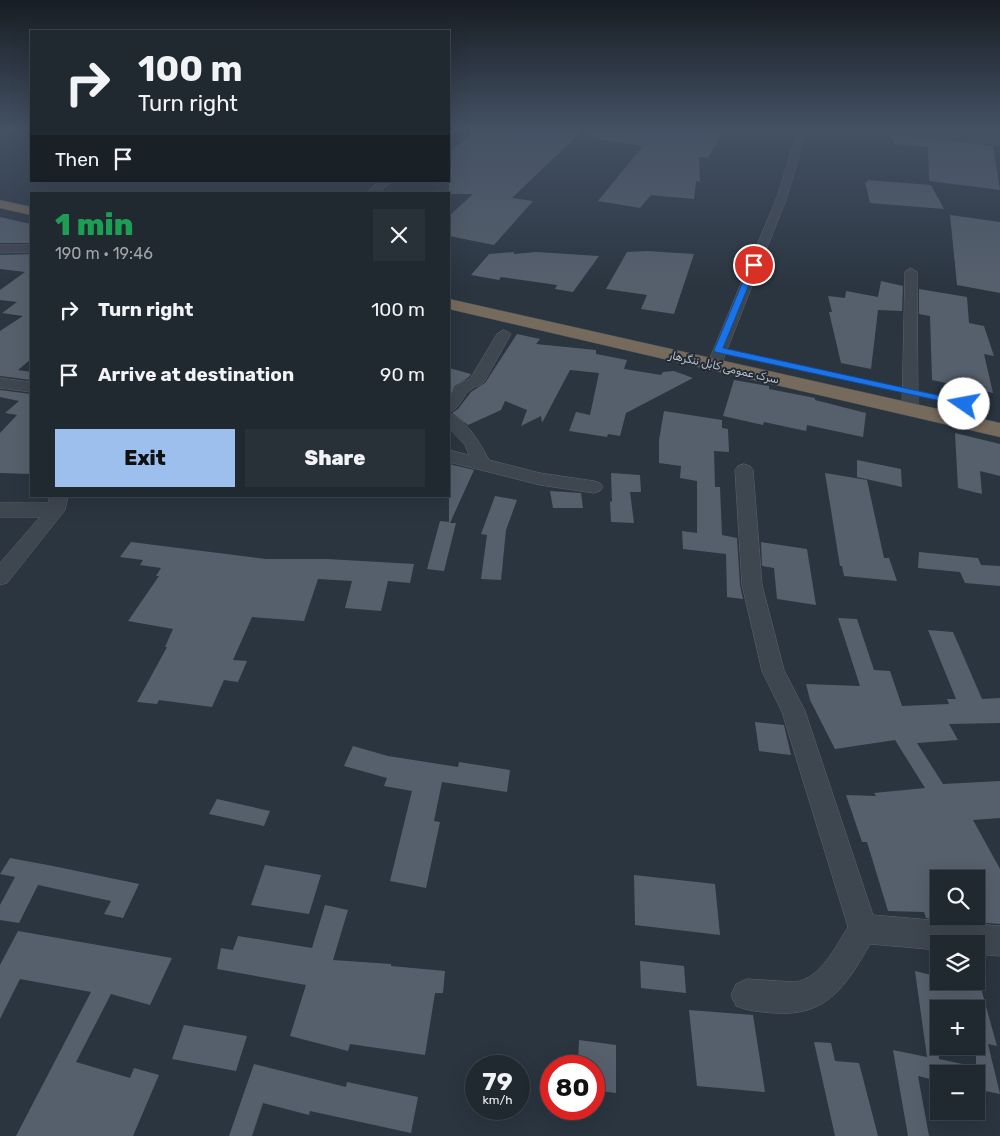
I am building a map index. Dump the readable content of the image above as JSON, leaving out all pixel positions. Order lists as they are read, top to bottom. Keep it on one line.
{"streets":{"highway":["سرک عمومی کابل ننگرهار"]},"page":{"turn":["100 m","Turn right"],"then":"Then","heading":["1 min","190 m · 19:46"],"list":[{"name":"Turn right","value":"100 m"},{"name":"Arrive at destination","value":"90 m"}],"buttons":["Exit","Share"],"map_buttons":["+","−"],"speed":"79 km/h","limit":"80"}}
